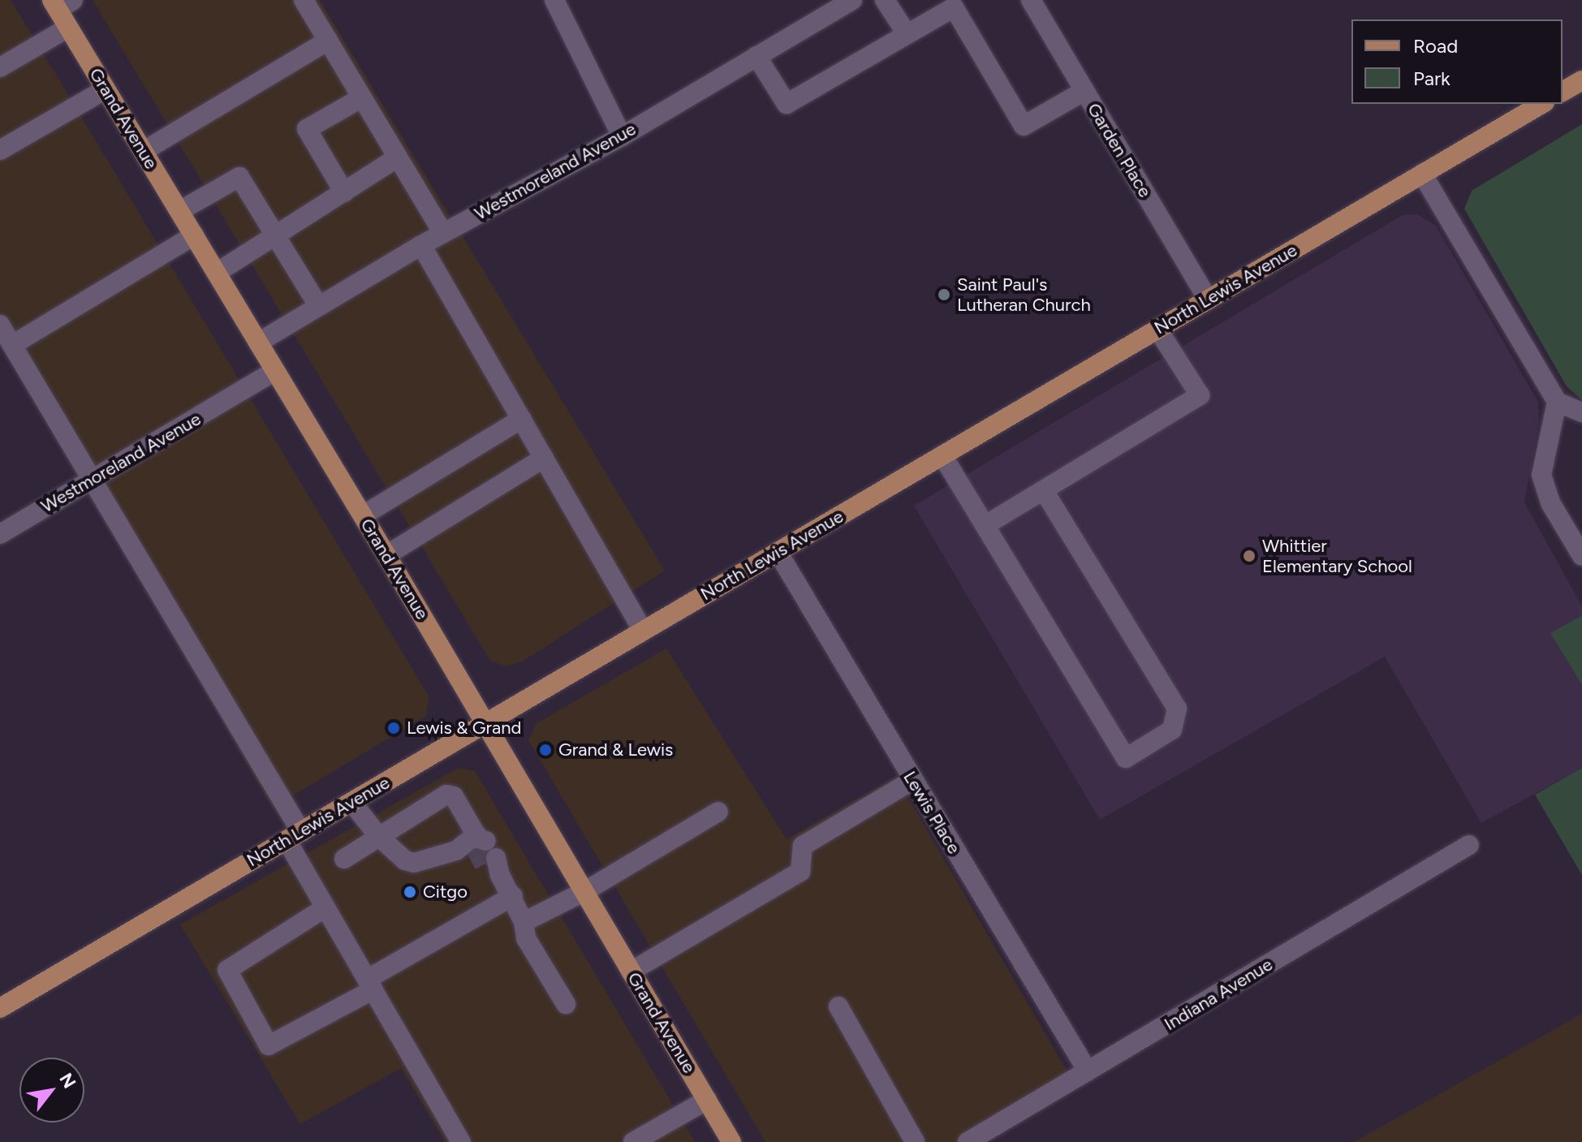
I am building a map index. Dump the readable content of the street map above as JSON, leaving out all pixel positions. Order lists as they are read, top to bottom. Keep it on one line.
{"streets":{"main road":["Grand Avenue","North Lewis Avenue"],"street":["Garden Place","Westmoreland Avenue","Lewis Place","Indiana Avenue"]},"crossings":[["Grand Avenue","Westmoreland Avenue"],["Grand Avenue","North Lewis Avenue"],["Garden Place","North Lewis Avenue"],["North Lewis Avenue","Lewis Place"],["Lewis Place","Indiana Avenue"]],"places":["Saint Paul's Lutheran Church","Whittier Elementary School","Lewis & Grand","Grand & Lewis","Citgo"],"legend":["Road","Park"],"north":"top right"}
